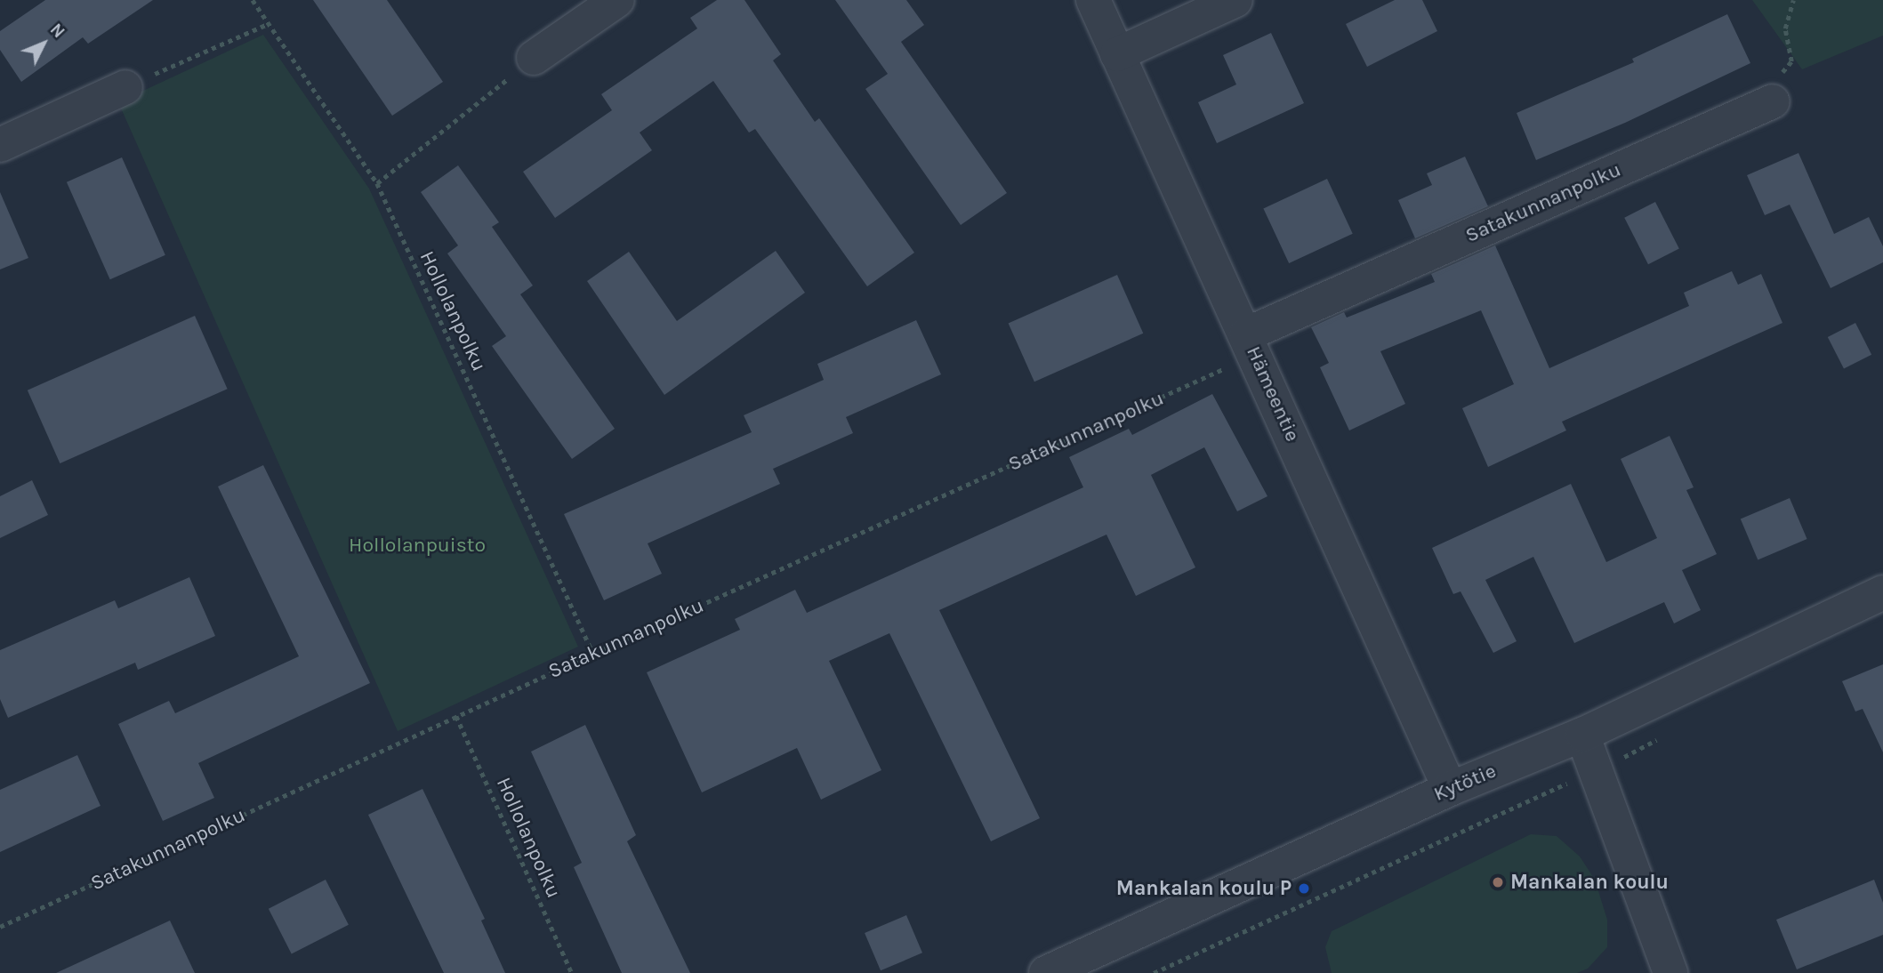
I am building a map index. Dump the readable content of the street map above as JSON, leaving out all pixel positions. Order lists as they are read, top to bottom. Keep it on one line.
{"streets":{"street":["Satakunnanpolku","Hämeentie","Kytötie"],"path":["Hollolanpolku"]},"crossings":[["Satakunnanpolku","Hollolanpolku"],["Satakunnanpolku","Hämeentie"],["Hämeentie","Kytötie"]],"parks":["Hollolanpuisto"],"places":["Mankalan koulu","Mankalan koulu P"],"north":"top right"}
